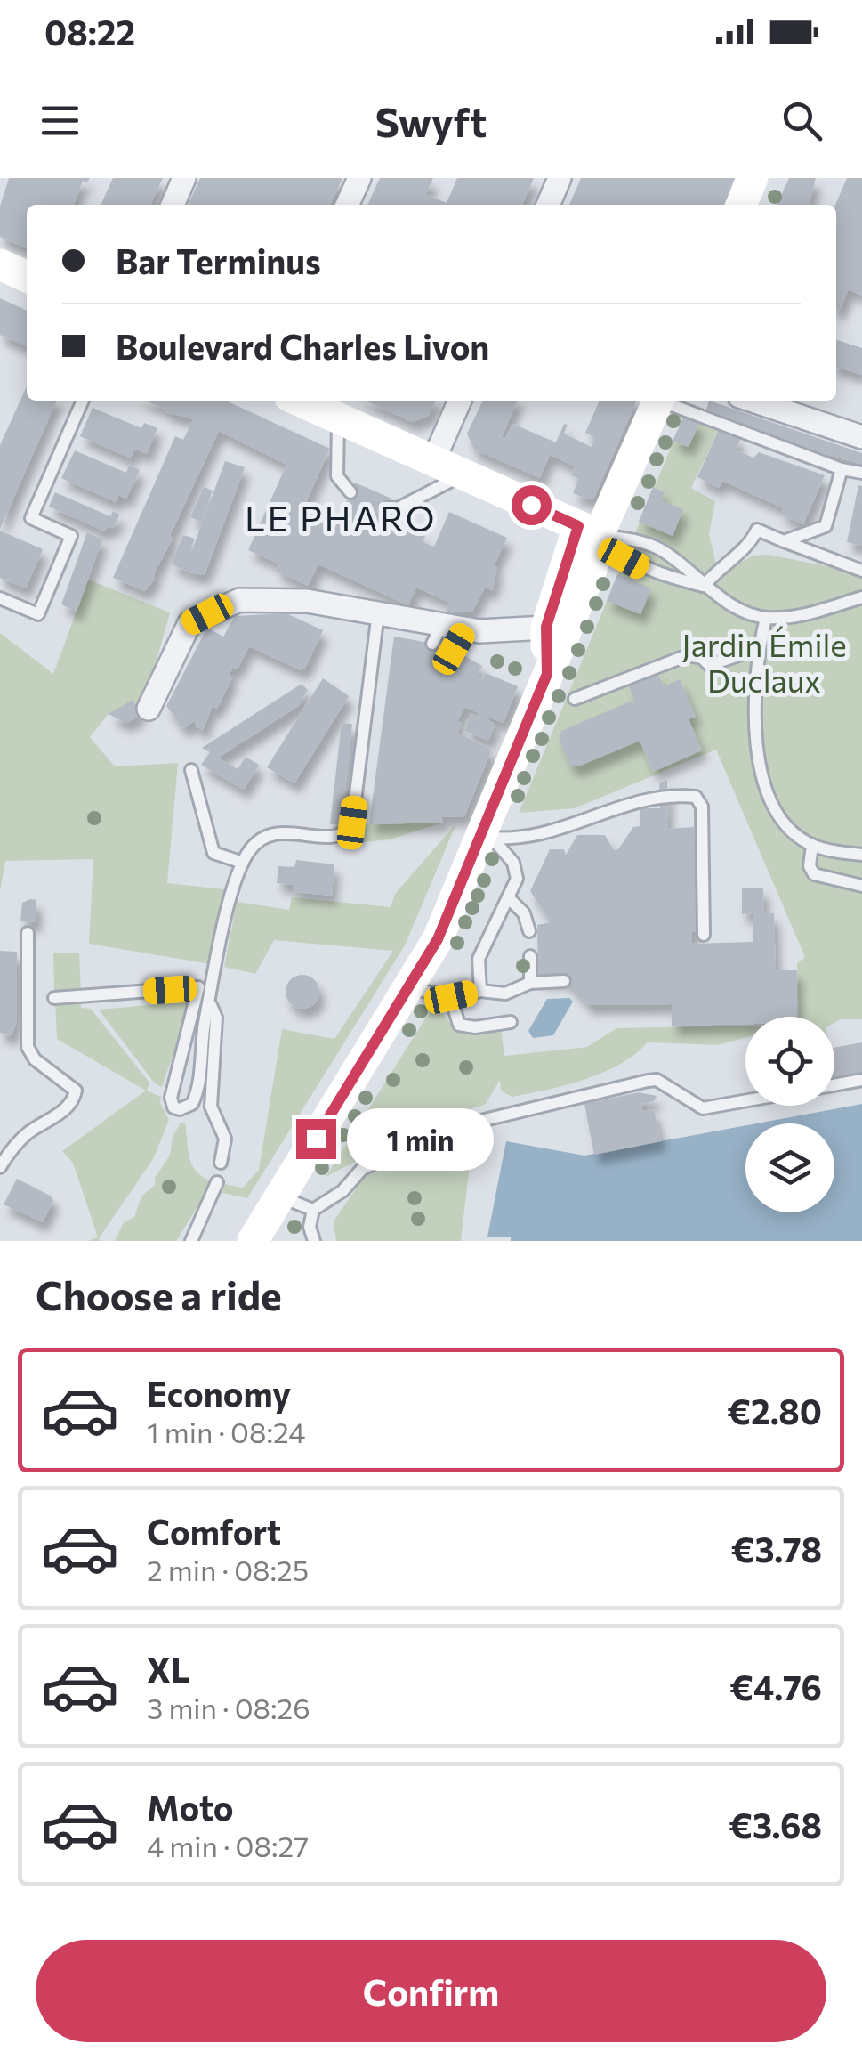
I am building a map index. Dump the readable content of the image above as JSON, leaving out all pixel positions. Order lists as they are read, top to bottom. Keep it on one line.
{"districts":["LE PHARO"],"parks":["Jardin Émile Duclaux"],"page":{"status":"08:22","header":"Swyft","banner":["Bar Terminus","Boulevard Charles Livon"],"bubble":"1 min","heading":"Choose a ride","list":[{"name":"Economy","note":"1 min · 08:24","value":"€2.80"},{"name":"Comfort","note":"2 min · 08:25","value":"€3.78"},{"name":"XL","note":"3 min · 08:26","value":"€4.76"},{"name":"Moto","note":"4 min · 08:27","value":"€3.68"}],"buttons":"Confirm"}}
